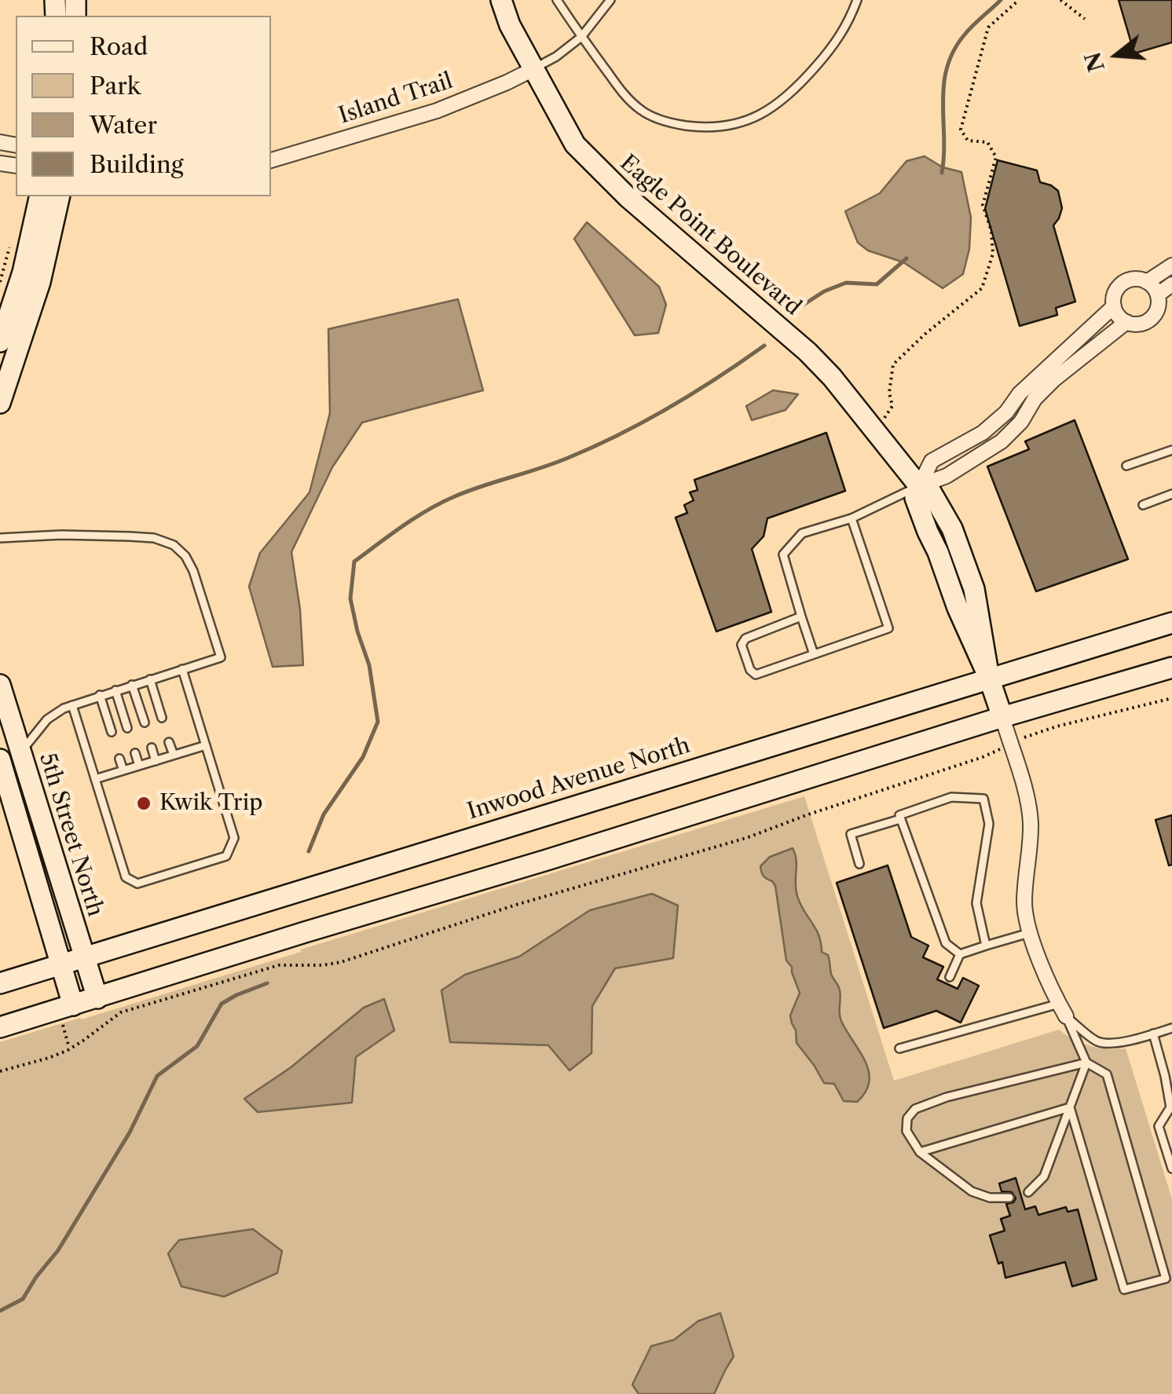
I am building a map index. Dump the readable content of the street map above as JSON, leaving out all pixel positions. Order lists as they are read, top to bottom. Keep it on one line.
{"streets":{"main road":["Eagle Point Boulevard","Inwood Avenue North","5th Street North"],"street":["Island Trail"]},"crossings":[["Island Trail","Eagle Point Boulevard"],["Inwood Avenue North","5th Street North"]],"places":["Kwik Trip"],"legend":["Road","Park","Water","Building"],"north":"left"}
